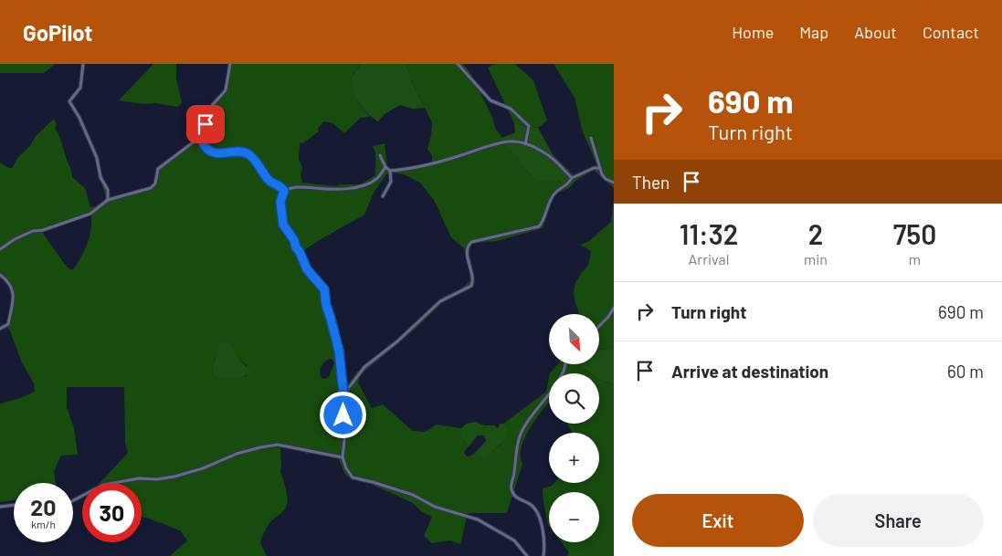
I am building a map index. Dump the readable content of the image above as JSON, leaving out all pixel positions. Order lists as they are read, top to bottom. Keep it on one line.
{"north":"bottom right","page":{"header":"GoPilot","nav":["Home","Map","About","Contact"],"turn":["690 m","Turn right"],"then":"Then","eta":["11:32","Arrival","2","min","750","m"],"list":[{"name":"Turn right","value":"690 m"},{"name":"Arrive at destination","value":"60 m"}],"map_buttons":["+","−"],"speed":"20 km/h","limit":"30","buttons":["Exit","Share"]}}
